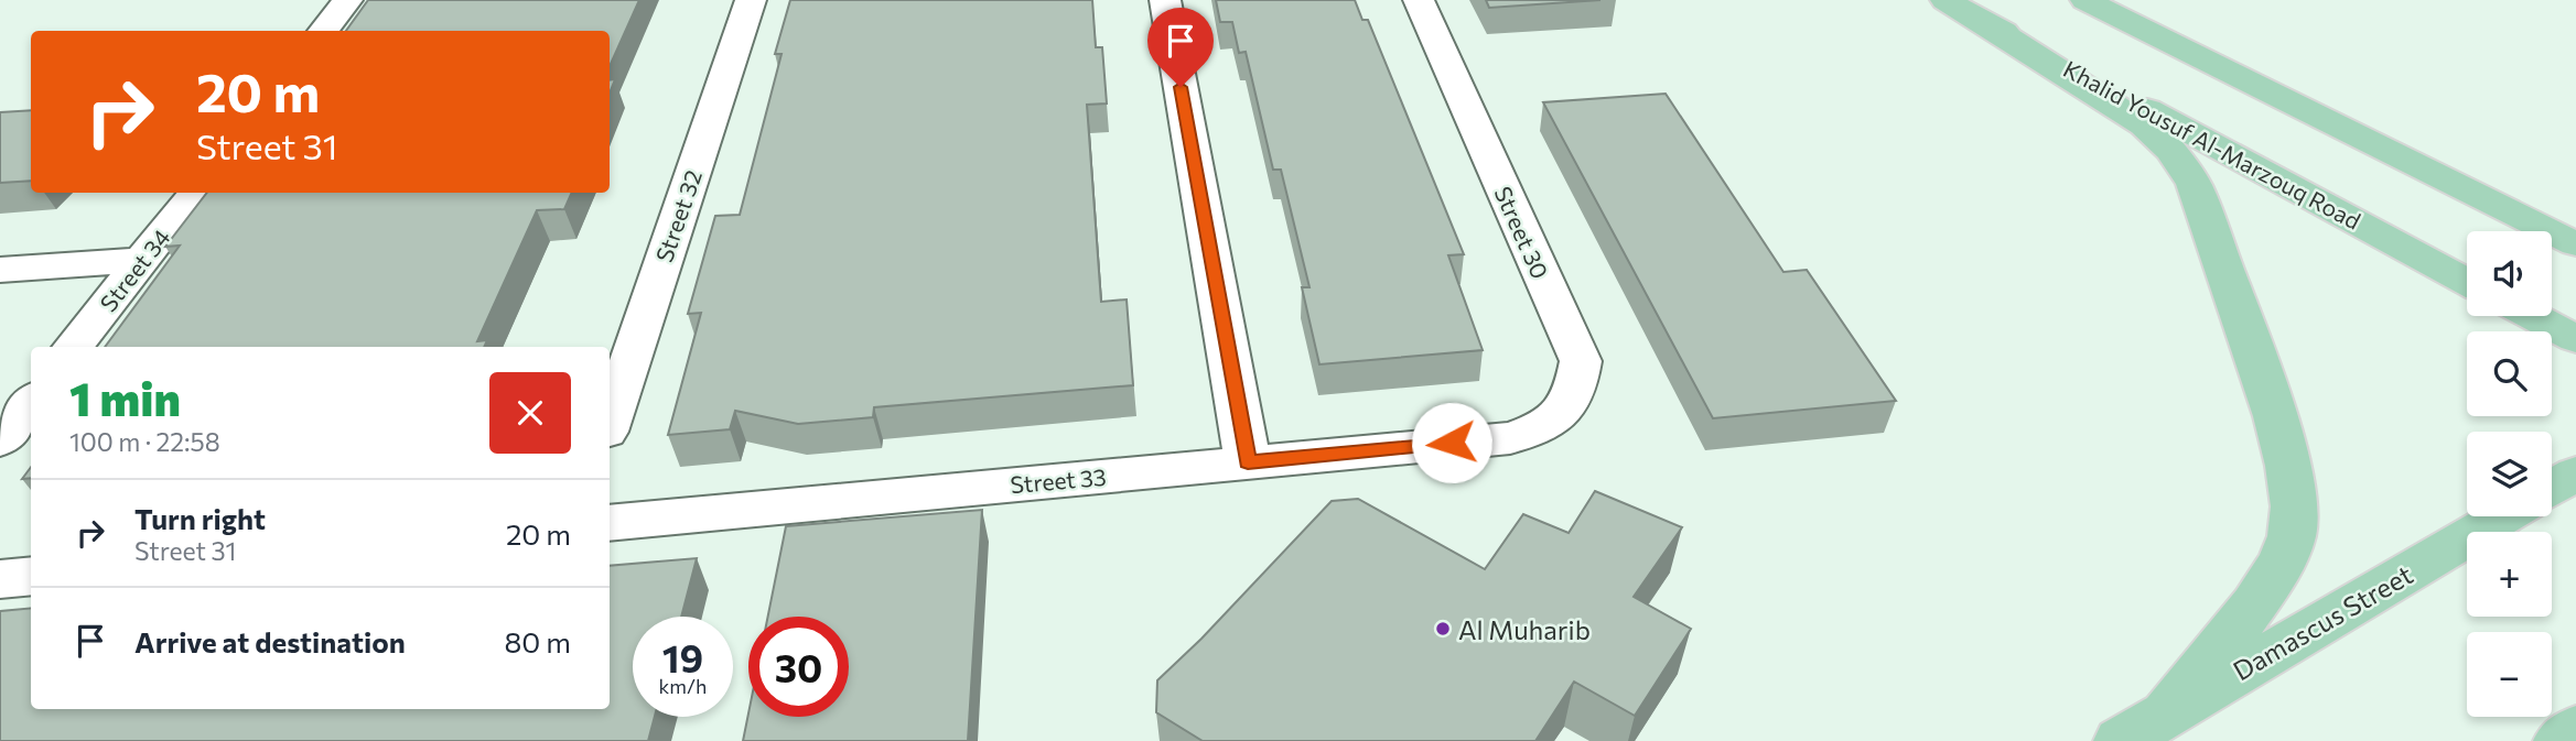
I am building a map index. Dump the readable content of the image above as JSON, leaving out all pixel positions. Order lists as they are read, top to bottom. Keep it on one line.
{"streets":{"main road":["Khalid Yousuf Al-Marzouq Road","Damascus Street"],"street":["Street 32","Street 30","Street 34","Street 33"]},"crossings":[["Street 30","Street 33"]],"places":["Al Muharib"],"page":{"turn":["20 m","Street 31"],"map_buttons":["+","−"],"heading":["1 min","100 m · 22:58"],"list":[{"name":"Turn right","note":"Street 31","value":"20 m"},{"name":"Arrive at destination","value":"80 m"}],"speed":"19 km/h","limit":"30"}}
